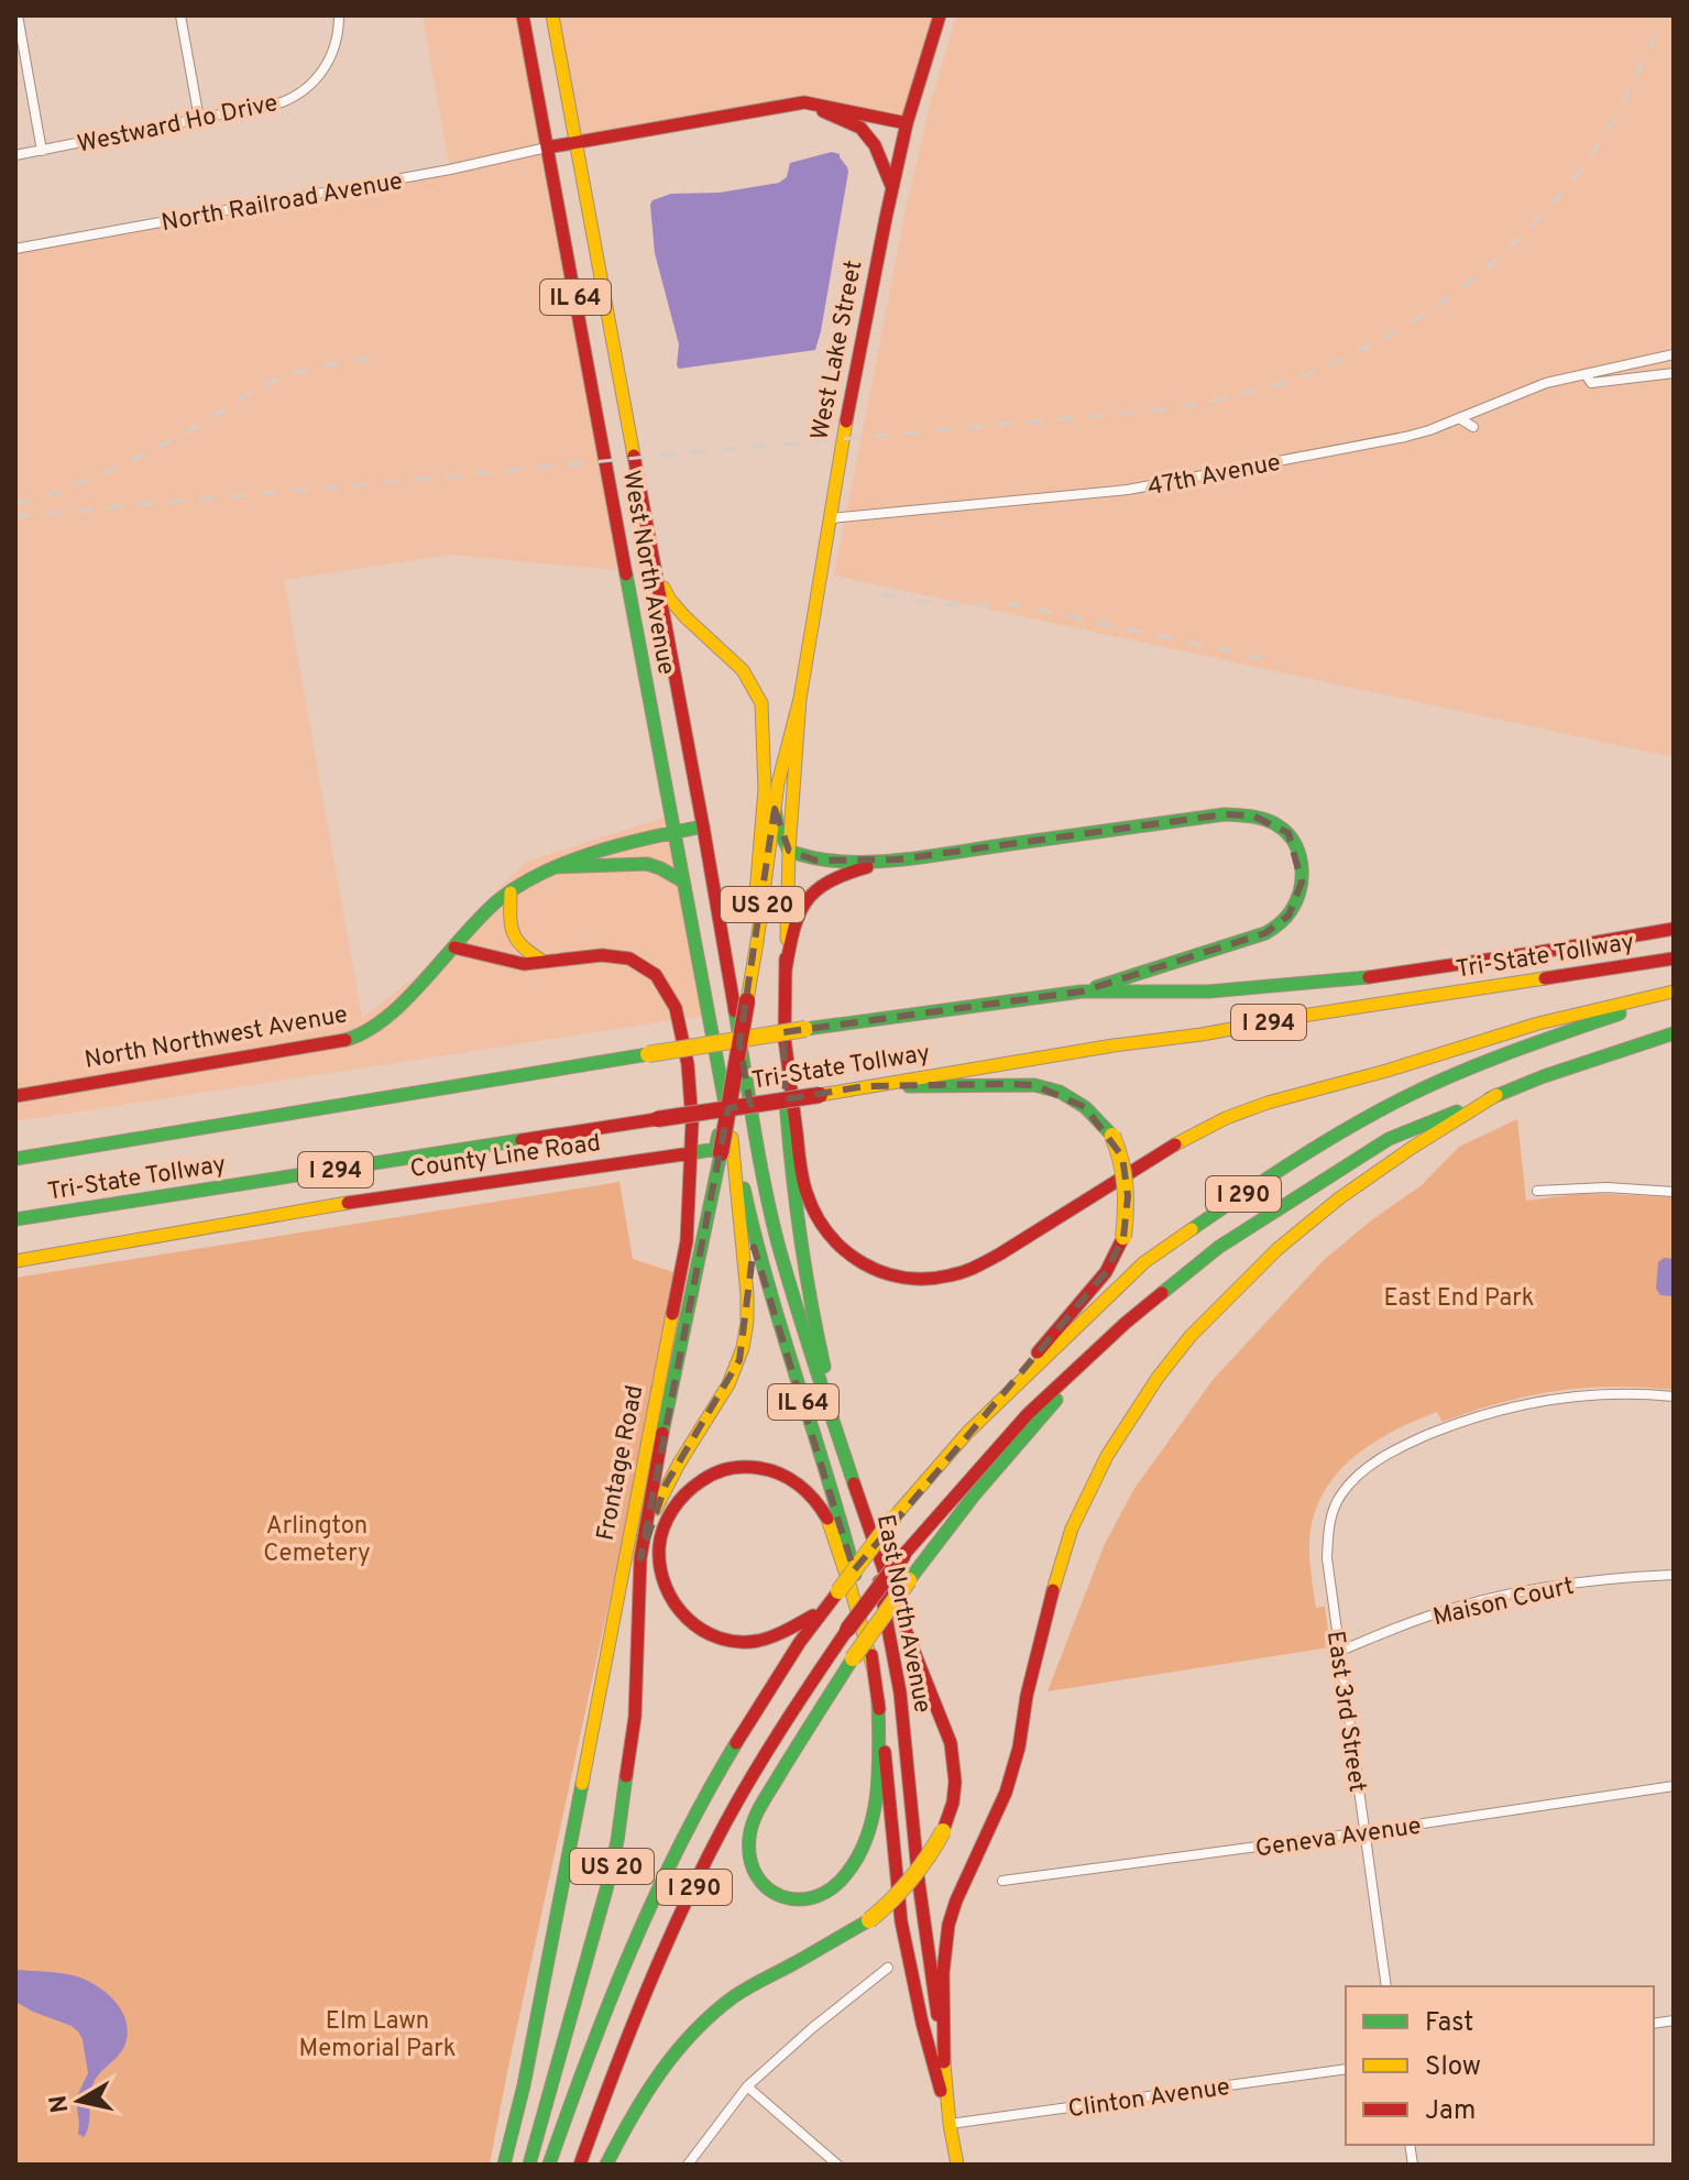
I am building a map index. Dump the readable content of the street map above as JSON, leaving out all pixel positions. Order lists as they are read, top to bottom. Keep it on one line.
{"streets":{"main road":["IL 64","West Lake Street","West North Avenue","US 20","Tri-State Tollway","I 294","North Northwest Avenue","County Line Road","I 290","Frontage Road","East North Avenue"],"street":["Westward Ho Drive","North Railroad Avenue","47th Avenue","Maison Court","East 3rd Street","Geneva Avenue","Clinton Avenue"]},"crossings":[["North Railroad Avenue","West North Avenue"],["West Lake Street","47th Avenue"],["West Lake Street","US 20"],["West North Avenue","North Northwest Avenue"],["West North Avenue","East North Avenue"],["US 20","East North Avenue"],["North Northwest Avenue","Frontage Road"],["County Line Road","Frontage Road"],["Maison Court","East 3rd Street"],["East North Avenue","Clinton Avenue"],["East 3rd Street","Geneva Avenue"]],"parks":["East End Park","Arlington Cemetery","Elm Lawn Memorial Park"],"legend":["Fast","Slow","Jam"],"north":"left"}
